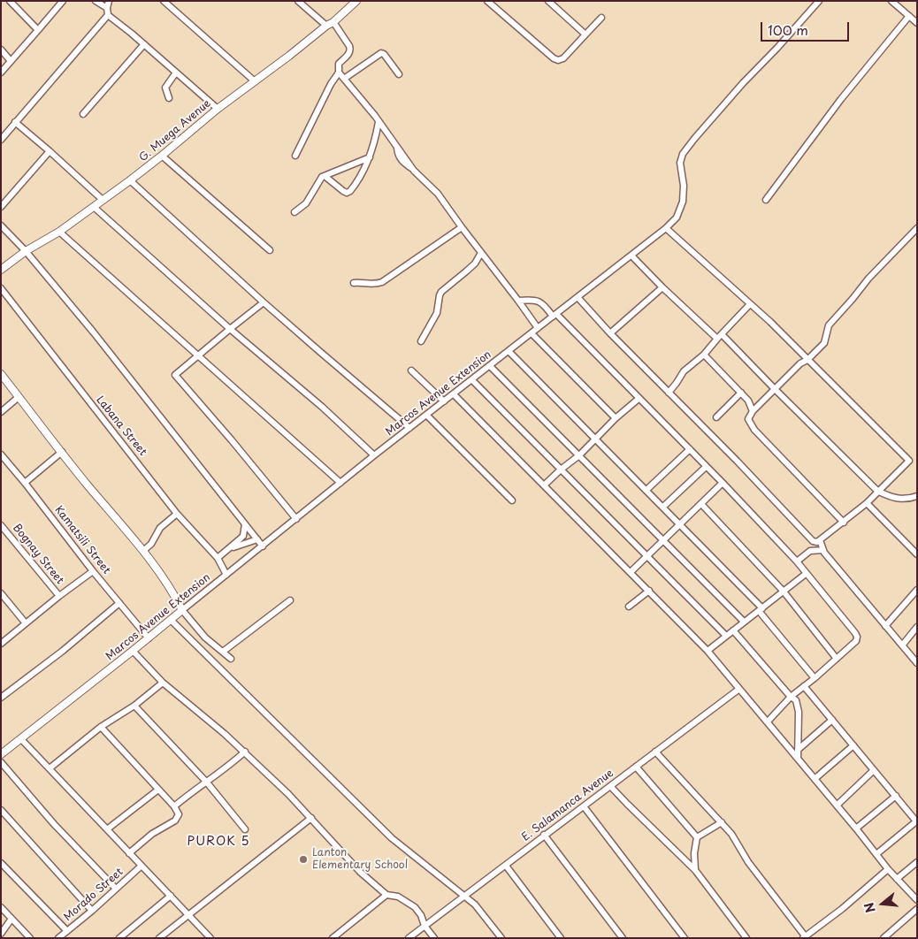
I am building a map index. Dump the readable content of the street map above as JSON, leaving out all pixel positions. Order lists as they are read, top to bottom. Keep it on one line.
{"streets":{"street":["G. Muega Avenue","Marcos Avenue Extension","Labana Street","Kamatsili Street","Bognay Street","E. Salamanca Avenue","Morado Street"]},"crossings":[["Marcos Avenue Extension","Labana Street"],["Marcos Avenue Extension","Kamatsili Street"]],"districts":["PUROK 5"],"places":["Lanton Elementary School"],"scale_bar":"100 m","north":"left"}
